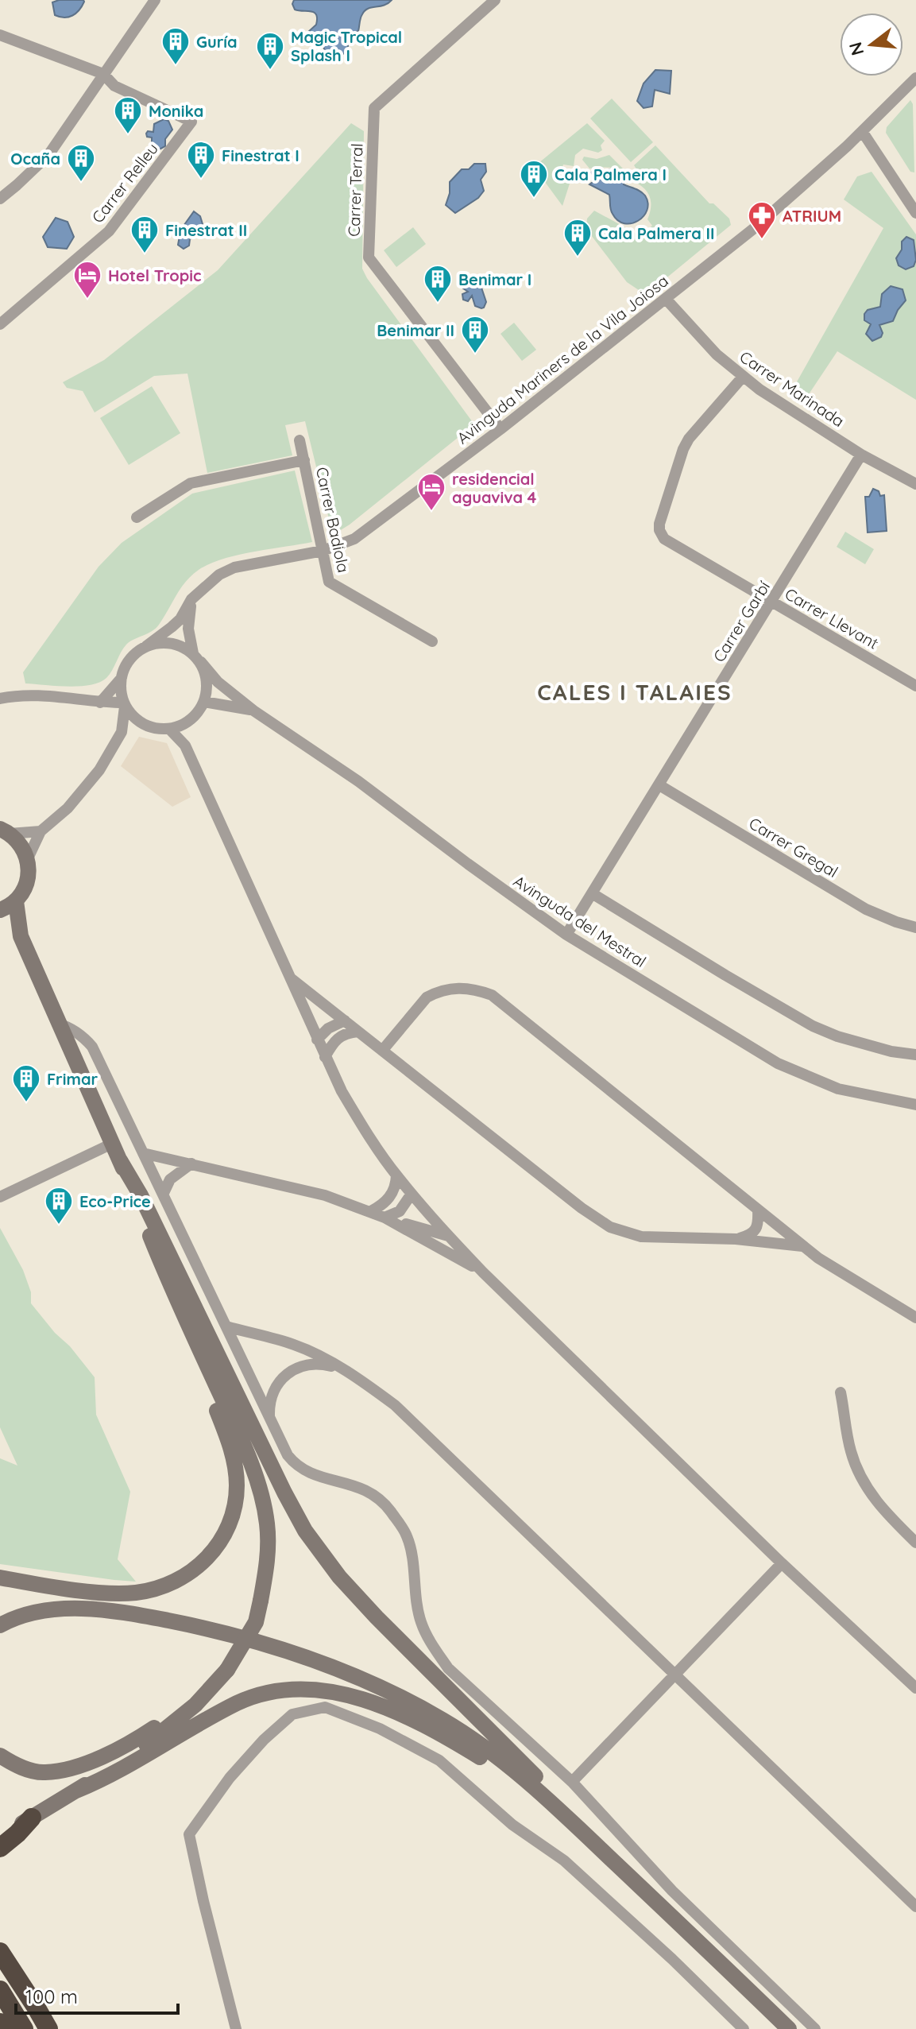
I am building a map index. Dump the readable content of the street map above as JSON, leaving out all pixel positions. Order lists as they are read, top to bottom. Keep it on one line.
{"streets":{"street":["Carrer Relleu","Carrer Terral","Avinguda Mariners de la Vila Joiosa","Carrer Marinada","Carrer Badiola","Carrer Llevant","Carrer Garbí","Carrer Gregal","Avinguda del Mestral"]},"crossings":[["Carrer Terral","Avinguda Mariners de la Vila Joiosa"],["Avinguda Mariners de la Vila Joiosa","Carrer Marinada"],["Avinguda Mariners de la Vila Joiosa","Carrer Badiola"],["Avinguda Mariners de la Vila Joiosa","Avinguda del Mestral"],["Carrer Marinada","Carrer Llevant"],["Carrer Marinada","Carrer Garbí"],["Carrer Llevant","Carrer Garbí"],["Carrer Garbí","Carrer Gregal"],["Carrer Garbí","Avinguda del Mestral"]],"districts":["CALES I TALAIES"],"places":{"building":["Guría","Magic Tropical Splash I","Monika","Finestrat I","Ocaña","Cala Palmera I","Finestrat II","Cala Palmera II","Benimar I","Benimar II","Frimar","Eco-Price"],"pharmacy":["ATRIUM"],"hotel":["Hotel Tropic","residencial aguaviva 4"]},"scale_bar":"100 m","north":"left"}
